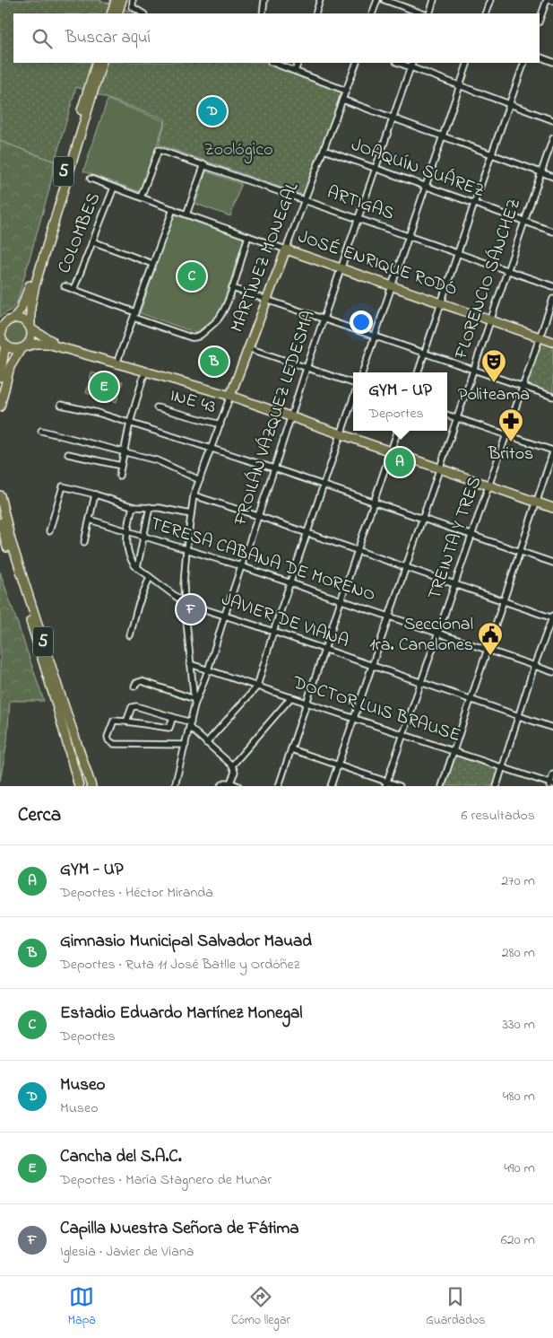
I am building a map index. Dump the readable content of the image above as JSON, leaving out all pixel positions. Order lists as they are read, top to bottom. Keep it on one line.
{"streets":{"highway":["5","MARTÍNEZ MONEGAL","JOSÉ ENRIQUE RODÓ"],"street":["JOAQUÍN SUÁREZ","ARTIGAS","COLOMBES","FLORENCIO SÁNCHEZ","INE 43","FROILÁN VÁZQUEZ LEDESMA","TREINTA Y TRES","TERESA CABANA DE MORENO","JAVIER DE VIANA","DOCTOR LUIS BRAUSE"]},"crossings":[["JOAQUÍN SUÁREZ","MARTÍNEZ MONEGAL"],["JOAQUÍN SUÁREZ","FLORENCIO SÁNCHEZ"],["JOAQUÍN SUÁREZ","FROILÁN VÁZQUEZ LEDESMA"],["ARTIGAS","MARTÍNEZ MONEGAL"],["ARTIGAS","JOSÉ ENRIQUE RODÓ"],["ARTIGAS","FLORENCIO SÁNCHEZ"],["ARTIGAS","FROILÁN VÁZQUEZ LEDESMA"],["COLOMBES","JOSÉ ENRIQUE RODÓ"],["MARTÍNEZ MONEGAL","JOSÉ ENRIQUE RODÓ"],["MARTÍNEZ MONEGAL","INE 43"],["MARTÍNEZ MONEGAL","FROILÁN VÁZQUEZ LEDESMA"],["MARTÍNEZ MONEGAL","TERESA CABANA DE MORENO"],["MARTÍNEZ MONEGAL","JAVIER DE VIANA"],["MARTÍNEZ MONEGAL","DOCTOR LUIS BRAUSE"],["JOSÉ ENRIQUE RODÓ","FLORENCIO SÁNCHEZ"],["JOSÉ ENRIQUE RODÓ","FROILÁN VÁZQUEZ LEDESMA"],["JOSÉ ENRIQUE RODÓ","TREINTA Y TRES"],["FLORENCIO SÁNCHEZ","TERESA CABANA DE MORENO"],["FLORENCIO SÁNCHEZ","JAVIER DE VIANA"],["FLORENCIO SÁNCHEZ","DOCTOR LUIS BRAUSE"],["FROILÁN VÁZQUEZ LEDESMA","TERESA CABANA DE MORENO"],["FROILÁN VÁZQUEZ LEDESMA","JAVIER DE VIANA"],["FROILÁN VÁZQUEZ LEDESMA","DOCTOR LUIS BRAUSE"],["TREINTA Y TRES","TERESA CABANA DE MORENO"],["TREINTA Y TRES","JAVIER DE VIANA"],["TREINTA Y TRES","DOCTOR LUIS BRAUSE"]],"parks":["Zoológico"],"places":{"theatre":["Politeama"],"pharmacy":["Britos"],"public building":["Seccional 1ra. Canelones"]},"page":{"search":"Buscar aquí","pins":["D","C","B","E","A","F"],"popup":["GYM - UP","Deportes"],"heading":["Cerca","6 resultados"],"list":[{"mark":"A","name":"GYM - UP","note":"Deportes · Héctor Miranda","value":"270 m"},{"mark":"B","name":"Gimnasio Municipal Salvador Mauad","note":"Deportes · Ruta 11 José Batlle y Ordóñez","value":"280 m"},{"mark":"C","name":"Estadio Eduardo Martínez Monegal","note":"Deportes","value":"330 m"},{"mark":"D","name":"Museo","note":"Museo","value":"480 m"},{"mark":"E","name":"Cancha del S.A.C.","note":"Deportes · María Stagnero de Munar","value":"490 m"},{"mark":"F","name":"Capilla Nuestra Señora de Fátima","note":"Iglesia · Javier de Viana","value":"620 m"}],"nav":["Mapa","Cómo llegar","Guardados"]}}
